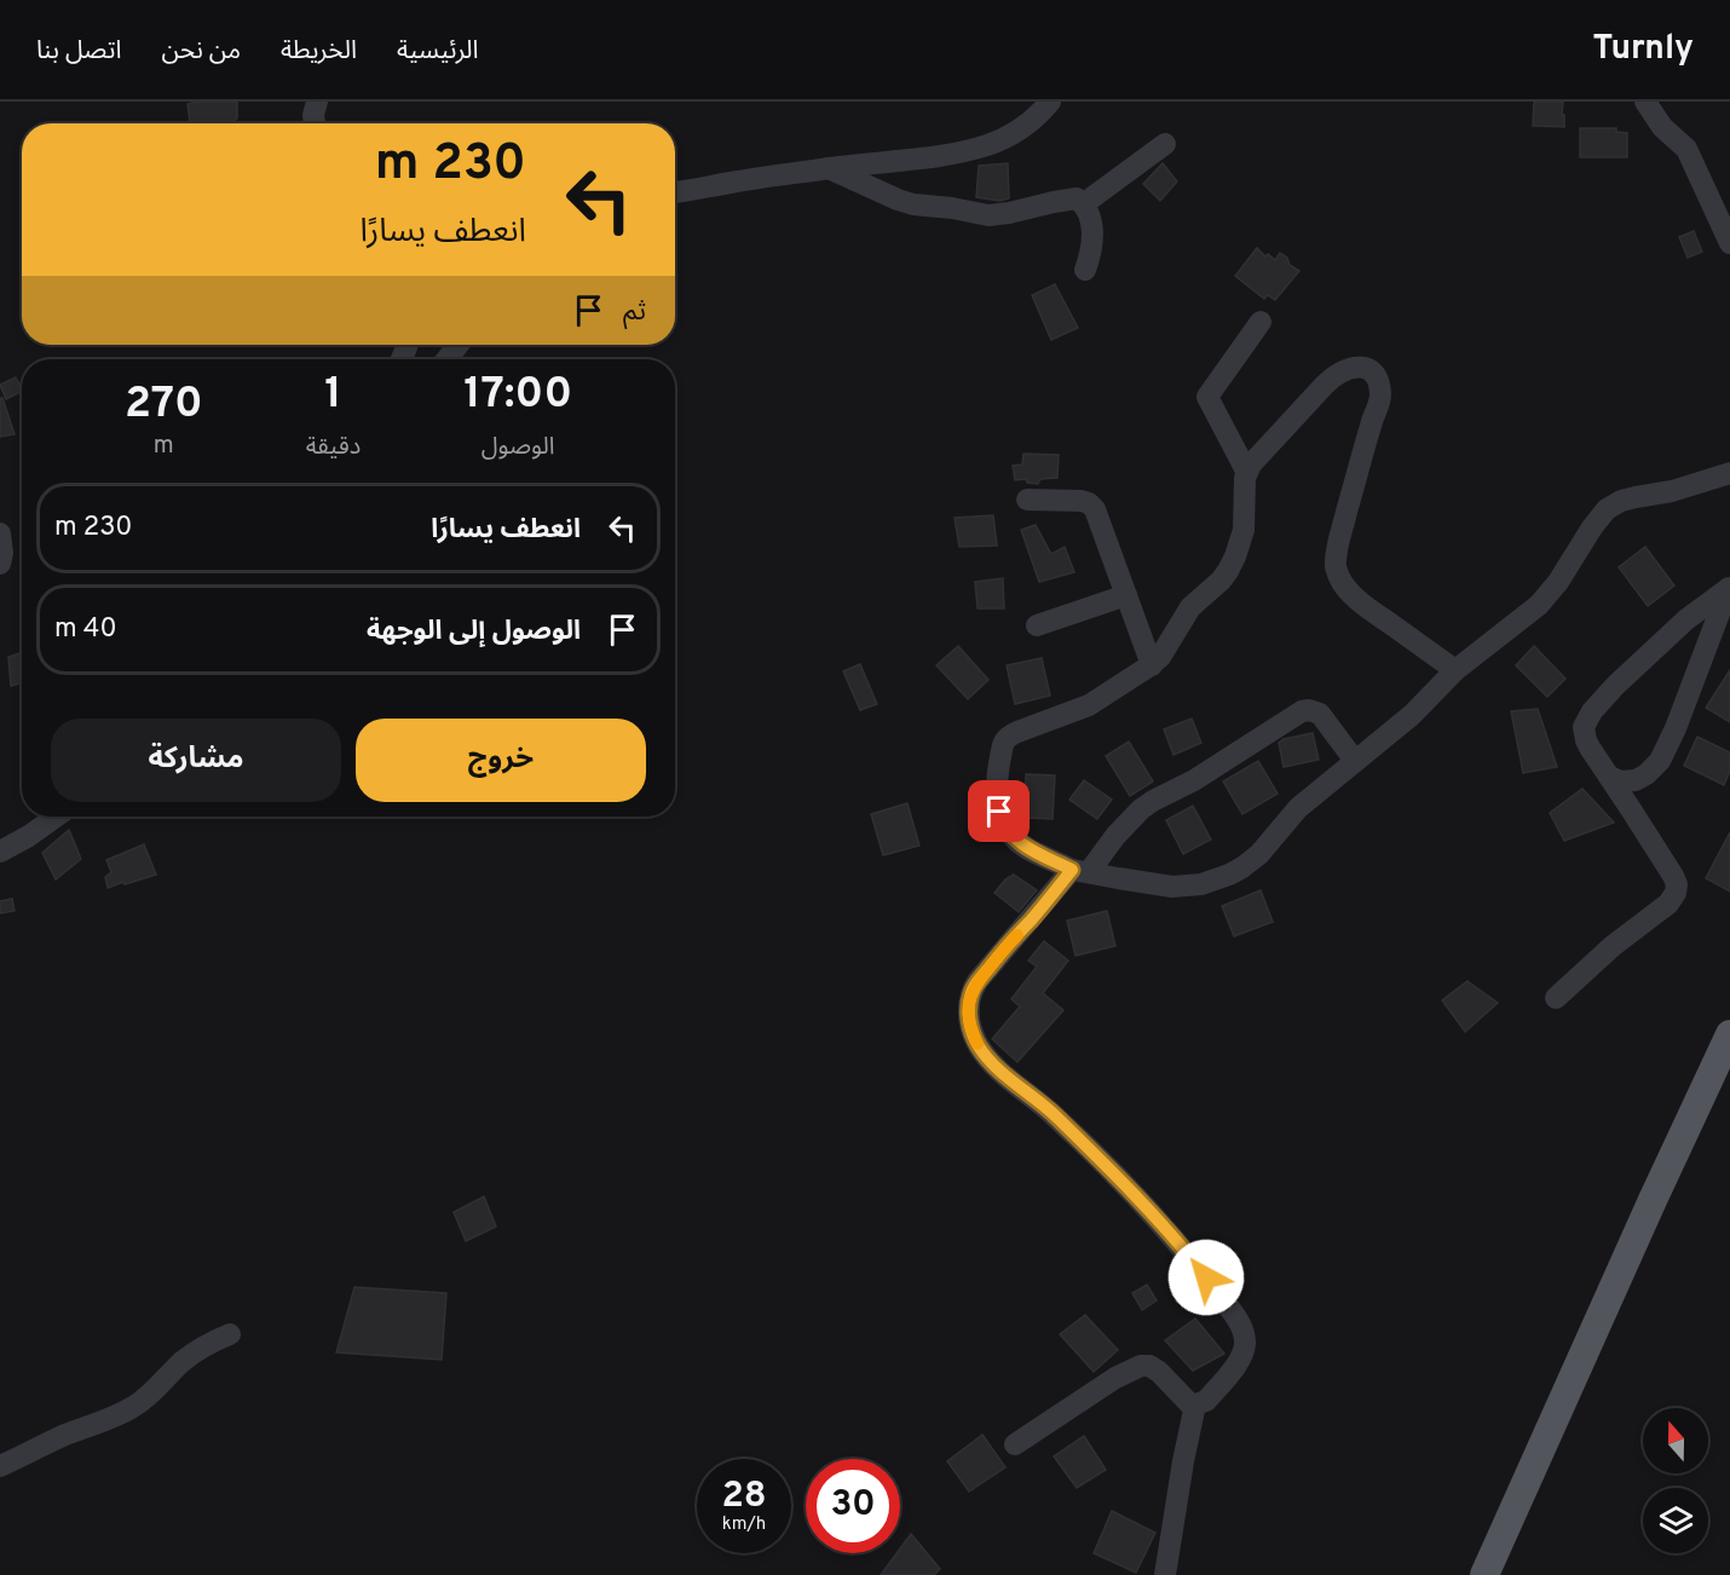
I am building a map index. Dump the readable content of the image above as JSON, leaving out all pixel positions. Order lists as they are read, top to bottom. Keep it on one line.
{"north":"top","page":{"header":"Turnly","nav":["الرئيسية","الخريطة","من نحن","اتصل بنا"],"turn":["230 m","انعطف يسارًا"],"then":"ثم","eta":["17:00","الوصول","1","دقيقة","270","m"],"list":[{"name":"انعطف يسارًا","value":"230 m"},{"name":"الوصول إلى الوجهة","value":"40 m"}],"buttons":["خروج","مشاركة"],"speed":"28 km/h","limit":"30"}}
